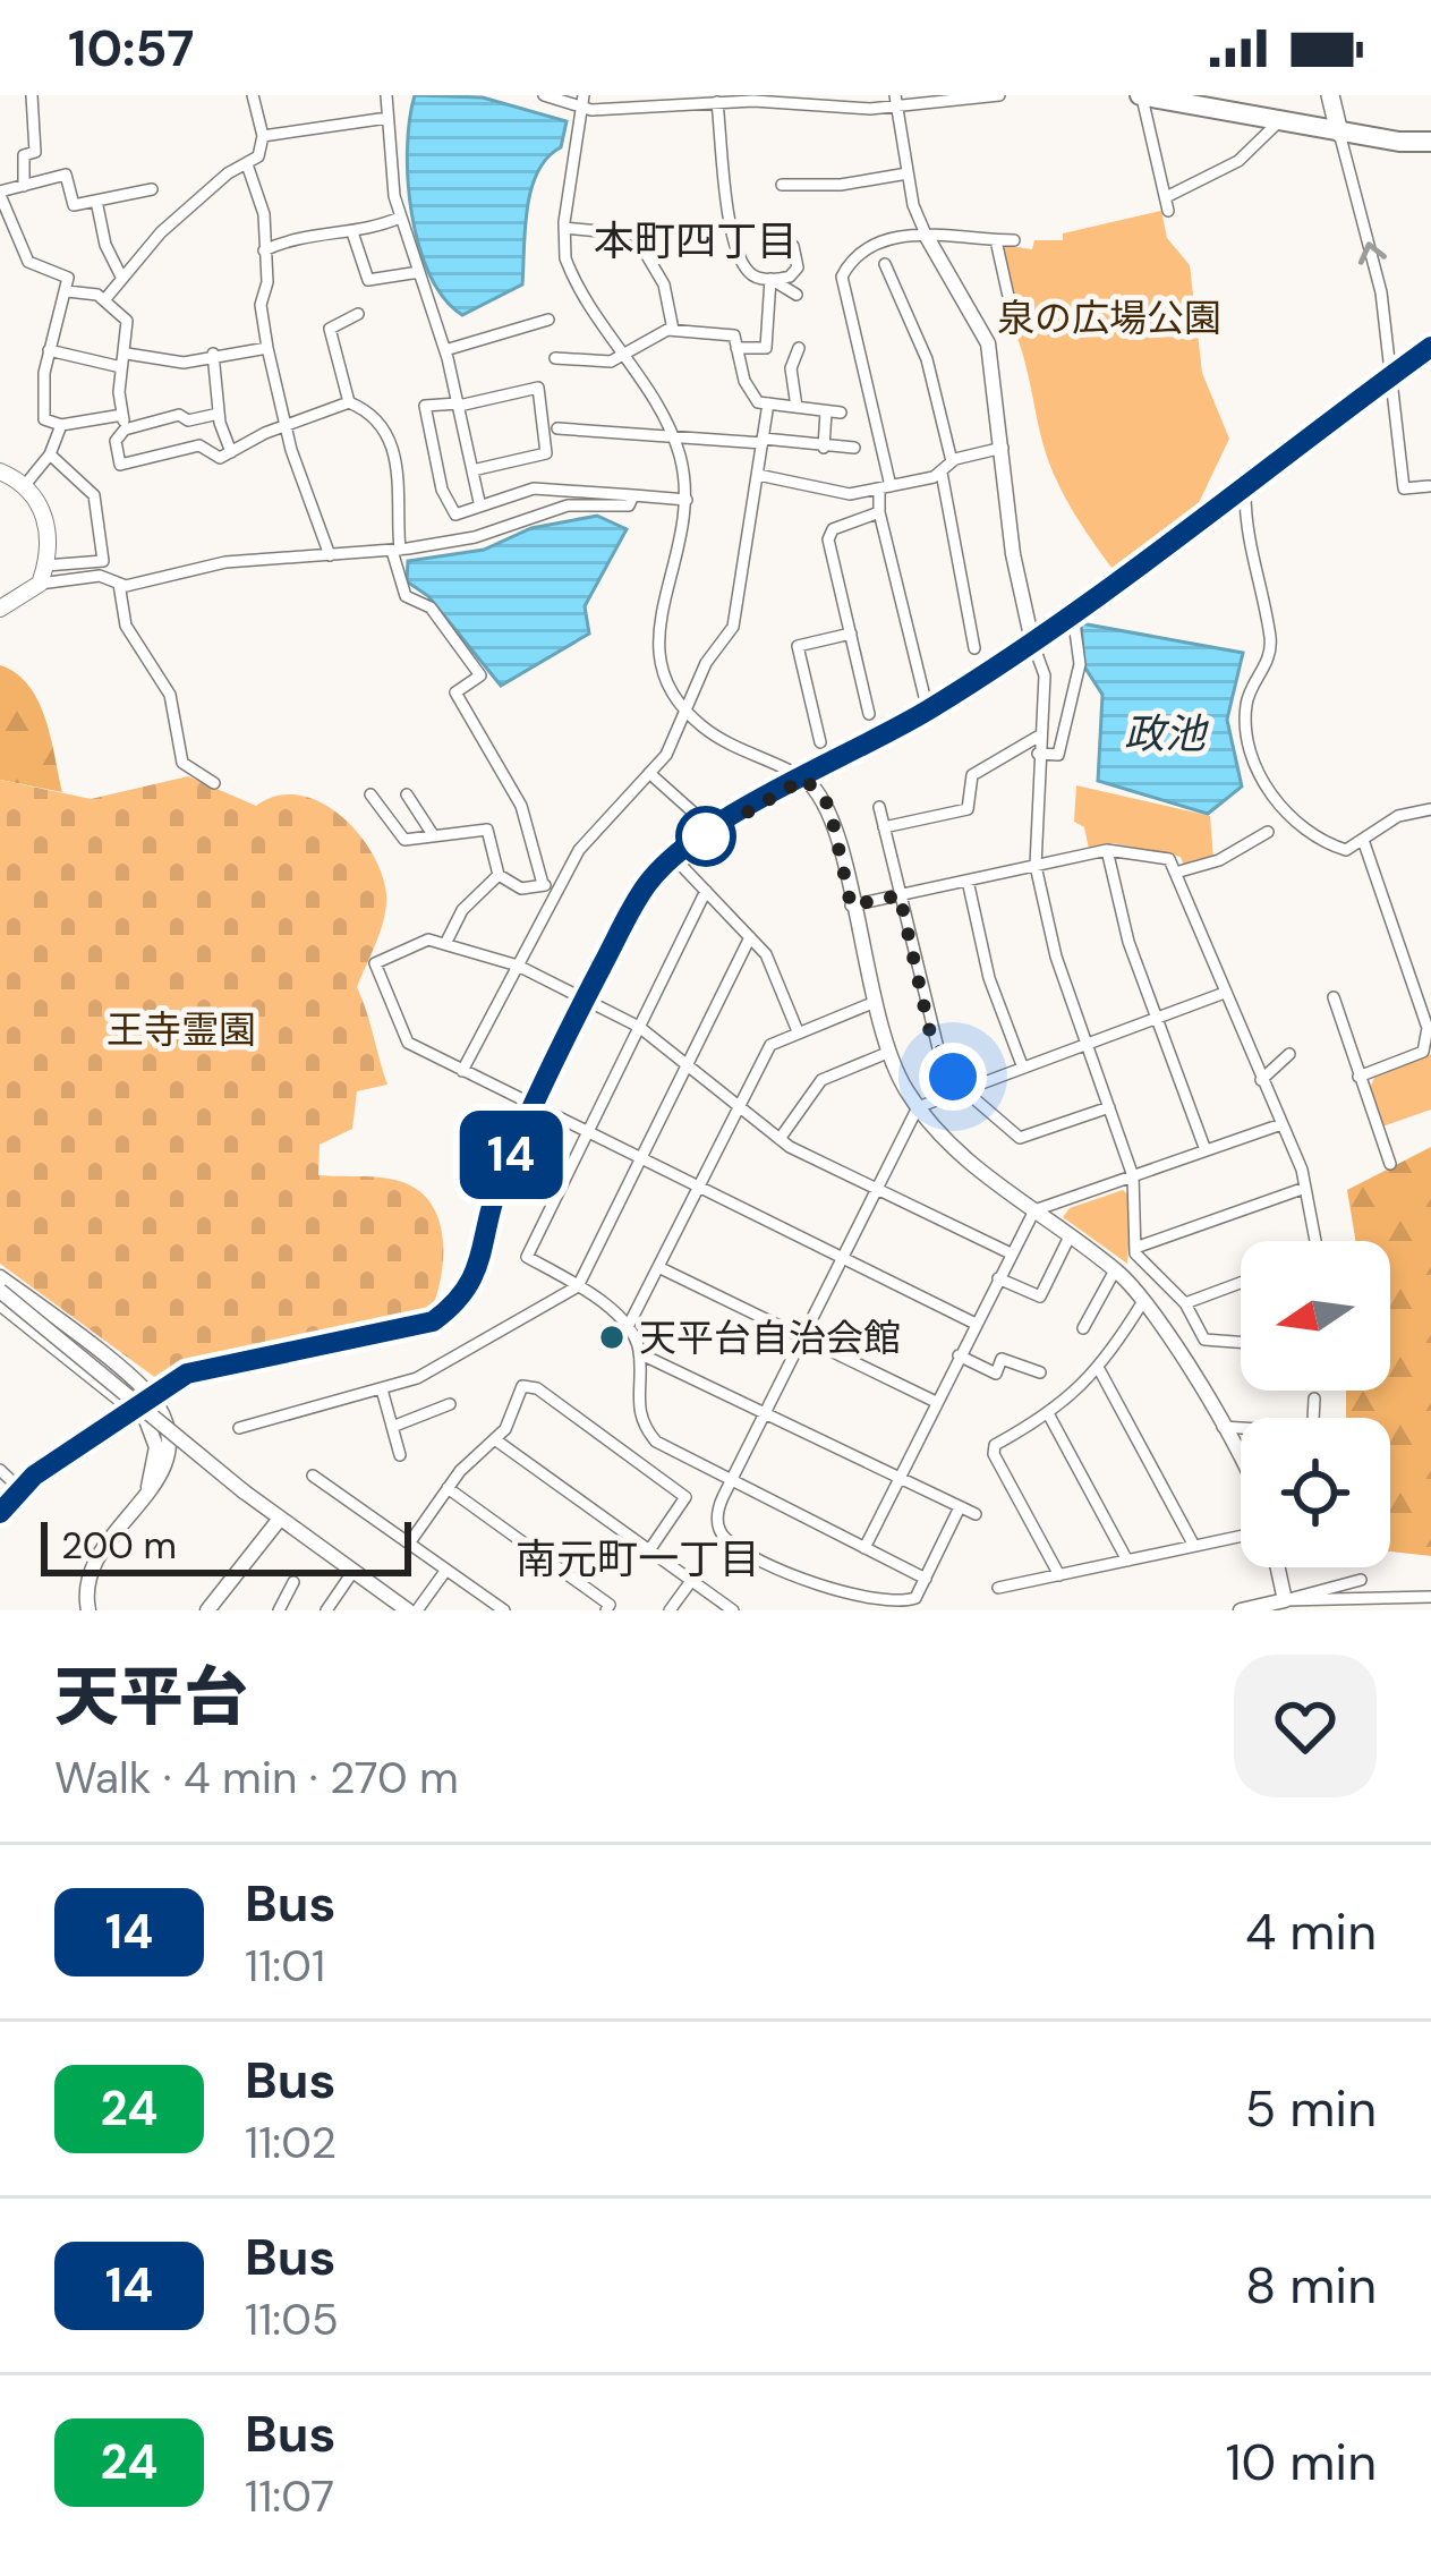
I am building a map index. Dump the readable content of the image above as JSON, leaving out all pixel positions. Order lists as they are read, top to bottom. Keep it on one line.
{"districts":["本町四丁目","南元町一丁目"],"water":["政池"],"parks":["泉の広場公園","王寺霊園"],"places":["天平台自治会館"],"lines":["bus line 14"],"scale_bar":"200 m","north":"left","page":{"status":"10:57","on_map":"14","scale":"200 m","heading":["天平台","Walk · 4 min · 270 m"],"list":[{"mark":"14","name":"Bus","note":"11:01","value":"4 min"},{"mark":"24","name":"Bus","note":"11:02","value":"5 min"},{"mark":"14","name":"Bus","note":"11:05","value":"8 min"},{"mark":"24","name":"Bus","note":"11:07","value":"10 min"}]}}
